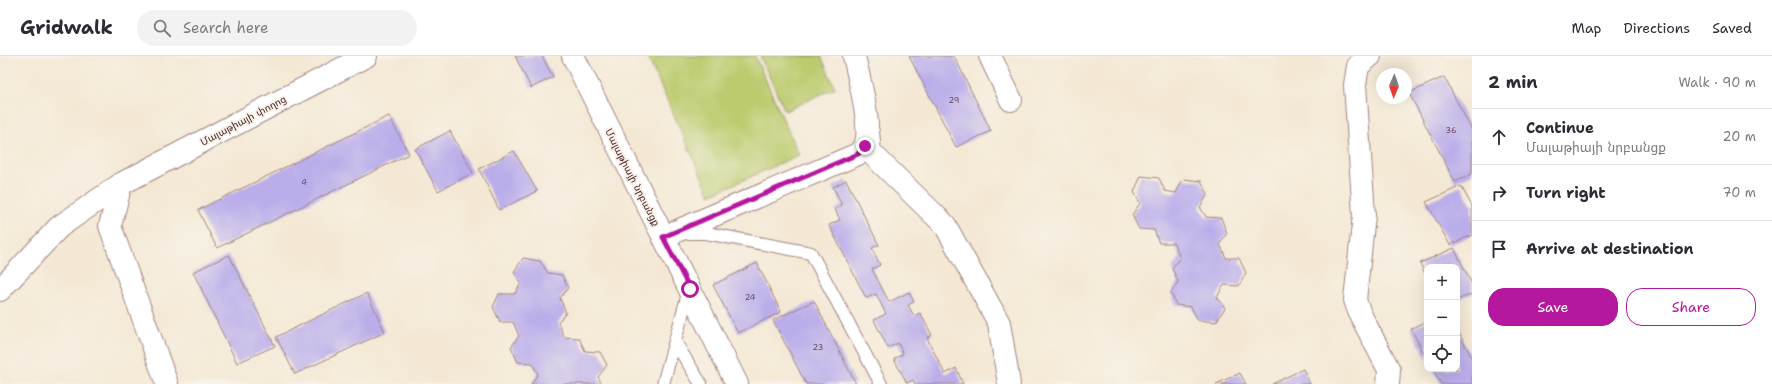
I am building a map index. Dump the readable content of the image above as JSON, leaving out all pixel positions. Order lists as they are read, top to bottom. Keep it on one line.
{"streets":{"street":["Մալաթիայի փողոց","Մալաթիայի նրբանցք"]},"house_numbers":["29","36","4","24","23"],"north":"bottom","page":{"header":"Gridwalk","search":"Search here","nav":["Map","Directions","Saved"],"heading":["2 min","Walk · 90 m"],"list":[["Continue","Մալաթիայի նրբանցք","20 m"],["Turn right","70 m"],"Arrive at destination"],"map_buttons":["+","−"],"buttons":["Save","Share"]}}
